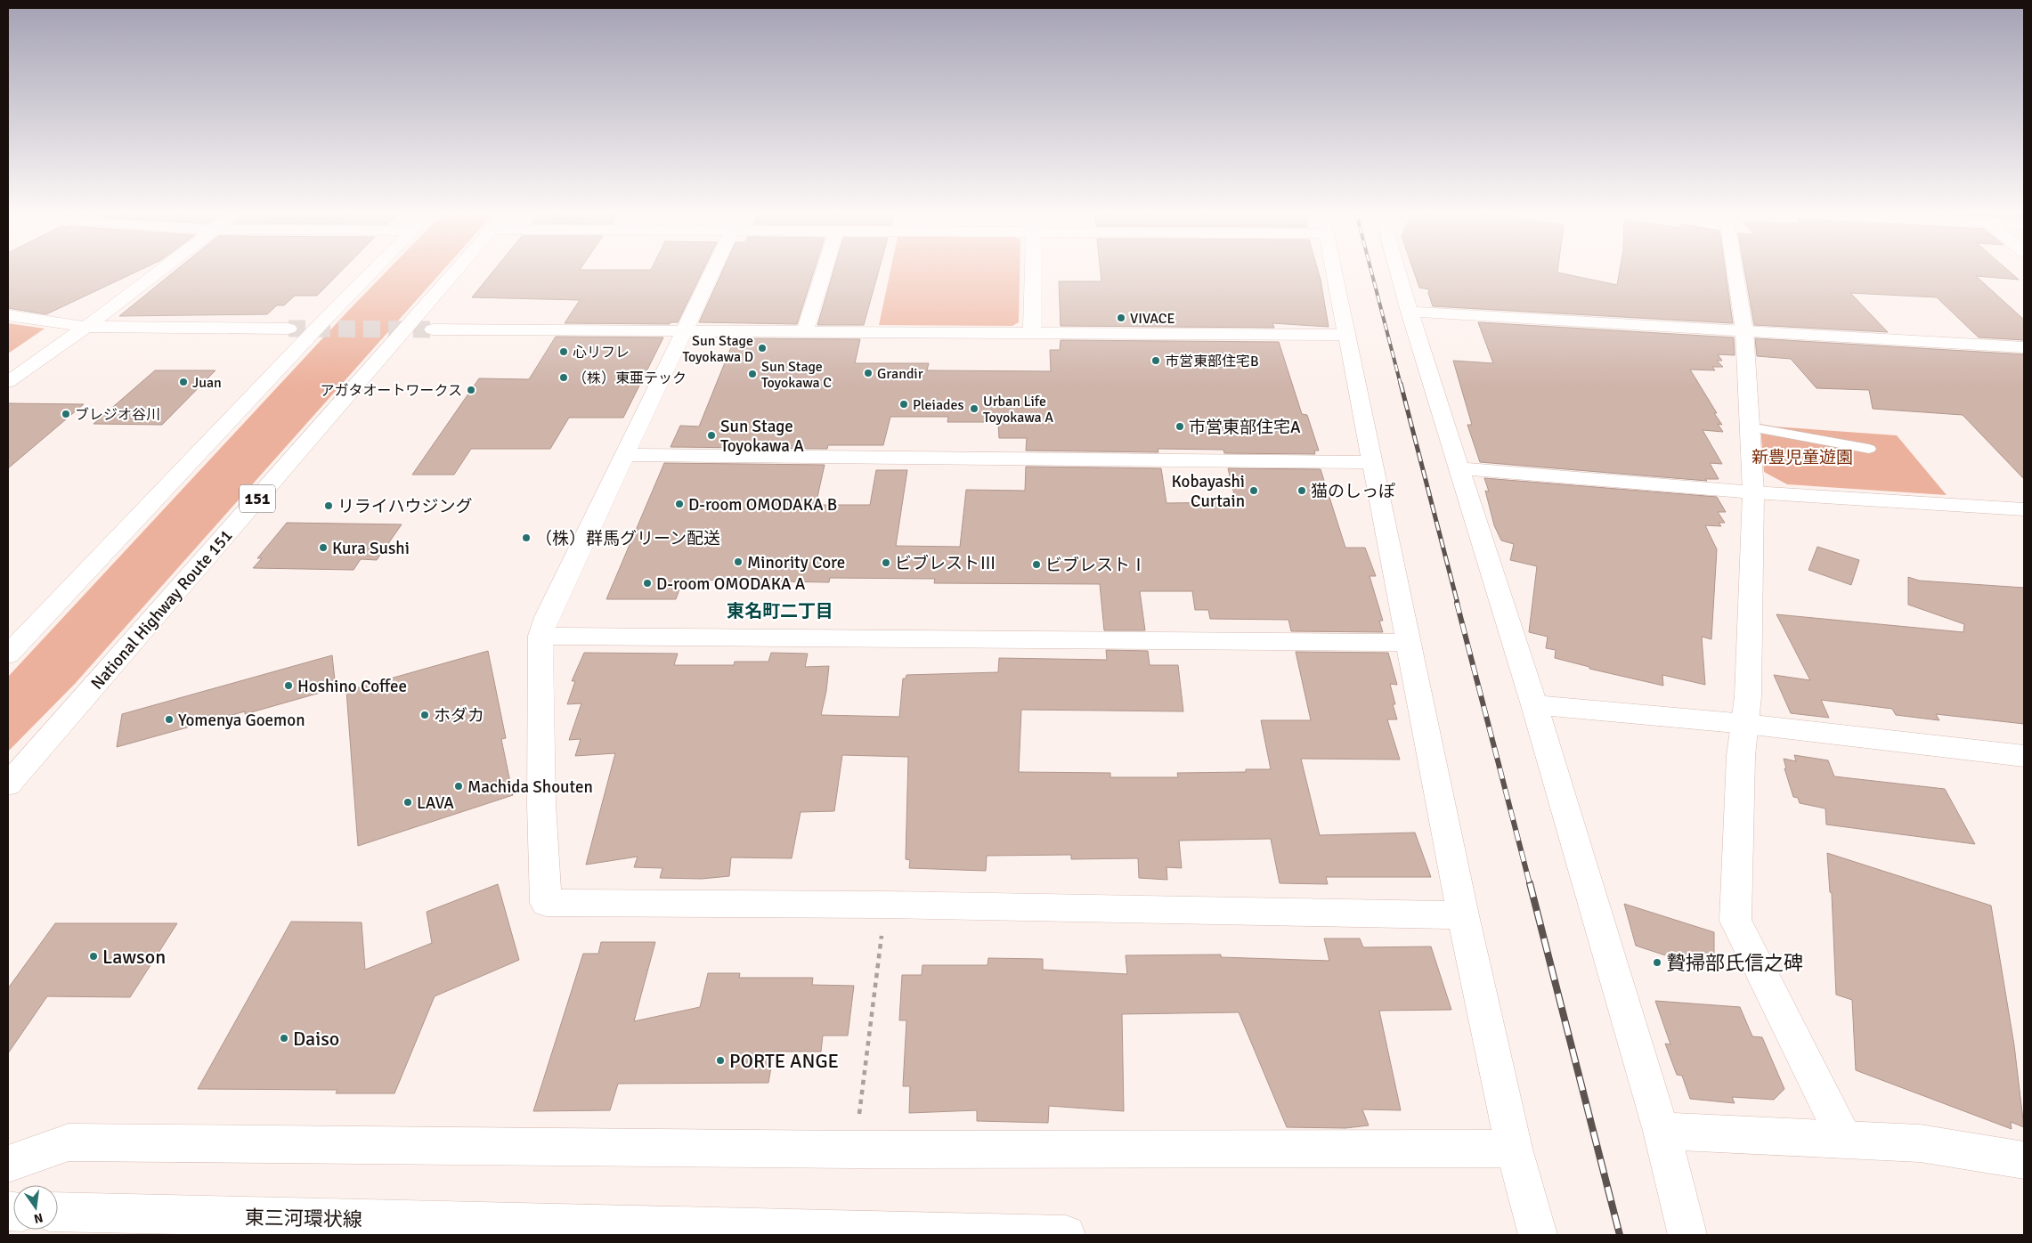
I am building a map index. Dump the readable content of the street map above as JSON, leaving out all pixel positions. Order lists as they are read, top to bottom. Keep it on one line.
{"streets":{"main road":["151","National Highway Route 151","東三河環状線"]},"districts":["東名町二丁目"],"parks":["新豊児童遊園"],"places":["VIVACE","Sun Stage Toyokawa D","心リフレ","市営東部住宅B","Grandir","Sun Stage Toyokawa C","（株）東亜テック","Juan","アガタオートワークス","Pleiades","Urban Life Toyokawa A","ブレジオ谷川","市営東部住宅A","Sun Stage Toyokawa A","Kobayashi Curtain","猫のしっぽ","D-room OMODAKA B","リライハウジング","（株）群馬グリーン配送","Kura Sushi","Minority Core","ビブレストⅢ","ビブレストⅠ","D-room OMODAKA A","Hoshino Coffee","ホダカ","Yomenya Goemon","Machida Shouten","LAVA","Lawson","贄掃部氏信之碑","Daiso","PORTE ANGE"],"north":"bottom"}
